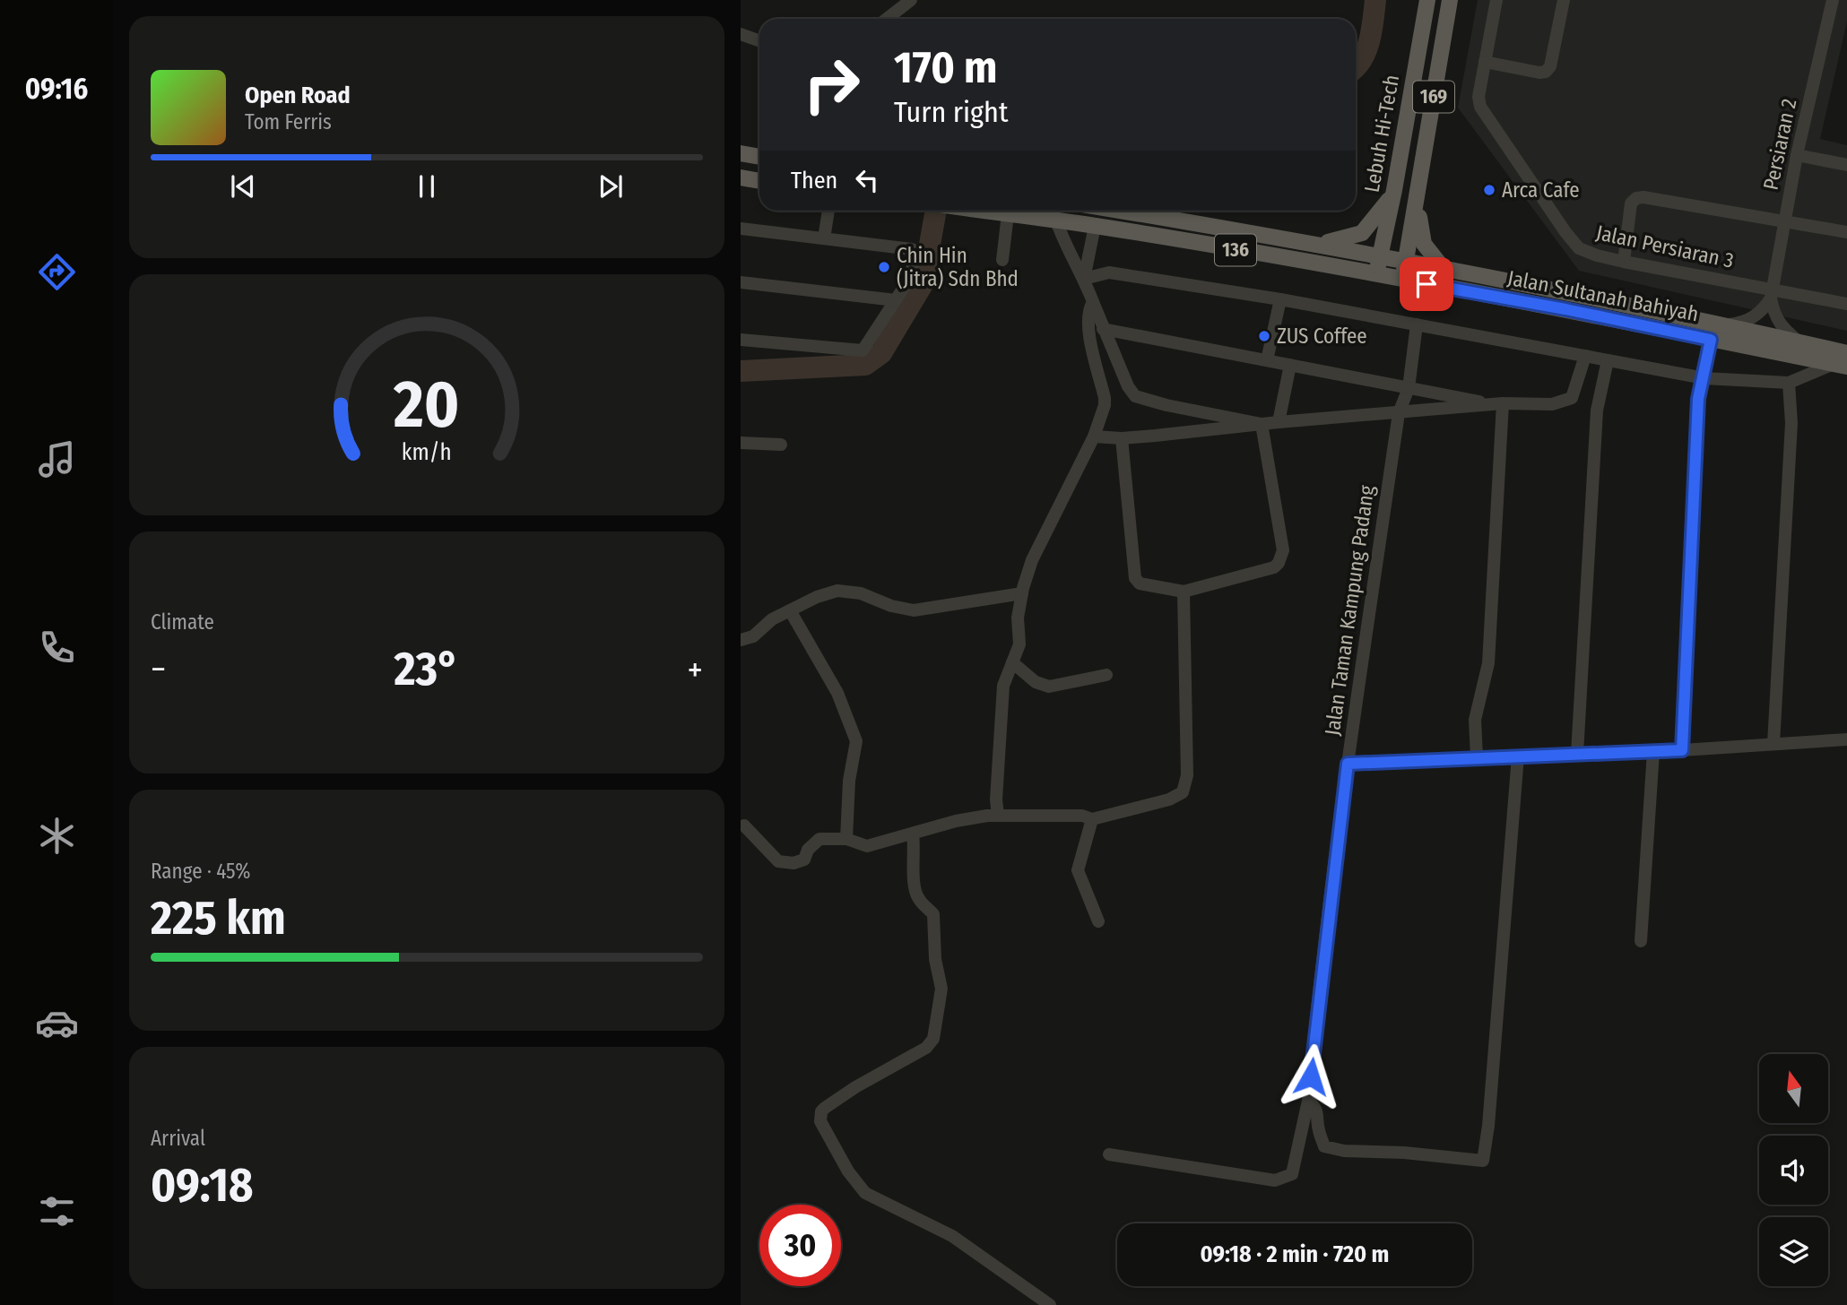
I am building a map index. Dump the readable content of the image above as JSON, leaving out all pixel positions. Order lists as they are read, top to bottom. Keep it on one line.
{"streets":{"main road":["169","Lebuh Hi-Tech","136","Jalan Sultanah Bahiyah"],"street":["Persiaran 2","Jalan Persiaran 3","Jalan Taman Kampung Padang"]},"crossings":[["169","Jalan Sultanah Bahiyah"],["Lebuh Hi-Tech","Jalan Sultanah Bahiyah"],["Persiaran 2","Jalan Persiaran 3"]],"places":["Arca Cafe","Chin Hin (Jitra) Sdn Bhd","ZUS Coffee"],"north":"top","page":{"tabs":"09:16","turn":["170 m","Turn right"],"song":["Open Road","Tom Ferris"],"then":"Then","tile":["Climate",["Range · 45%","225 km"],["Arrival","09:18"]],"heat":["−","23°","+"],"limit":"30","trip":"09:18 · 2 min · 720 m","gauge":["20","km/h"]}}
